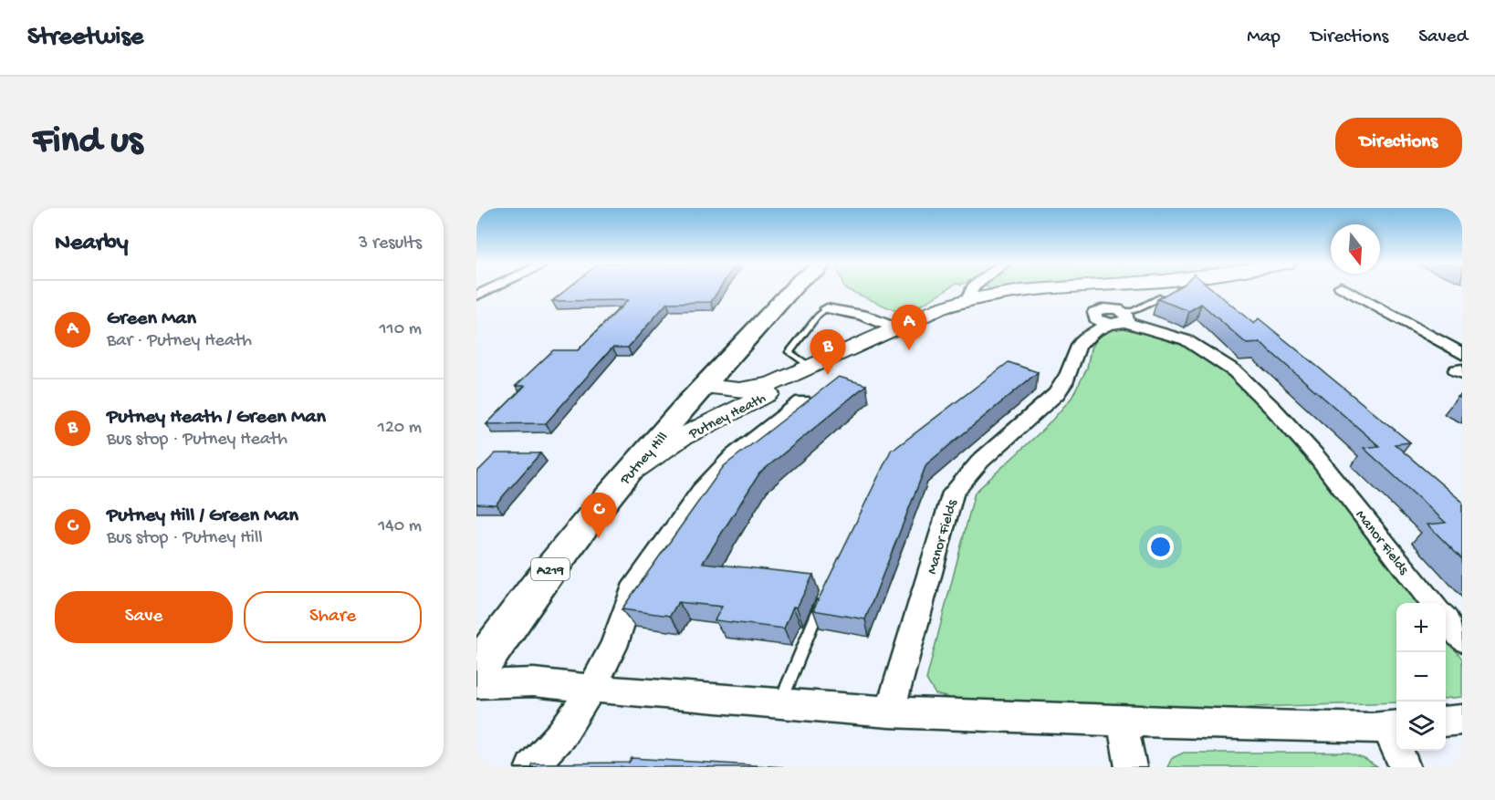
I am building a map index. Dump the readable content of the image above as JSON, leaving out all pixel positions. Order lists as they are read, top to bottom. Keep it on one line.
{"streets":{"main road":["Putney Hill","A219"],"street":["Putney Heath","Manor Fields"]},"crossings":[["Putney Heath","Putney Hill"]],"north":"bottom","page":{"header":"Streetwise","nav":["Map","Directions","Saved"],"buttons":["Directions",["Save","Share"]],"title":"Find us","heading":["Nearby","3 results"],"list":[{"mark":"A","name":"Green Man","note":"Bar · Putney Heath","value":"110 m"},{"mark":"B","name":"Putney Heath / Green Man","note":"Bus stop · Putney Heath","value":"120 m"},{"mark":"C","name":"Putney Hill / Green Man","note":"Bus stop · Putney Hill","value":"140 m"}],"pins":["A","B","C"],"map_buttons":["+","−"]}}
